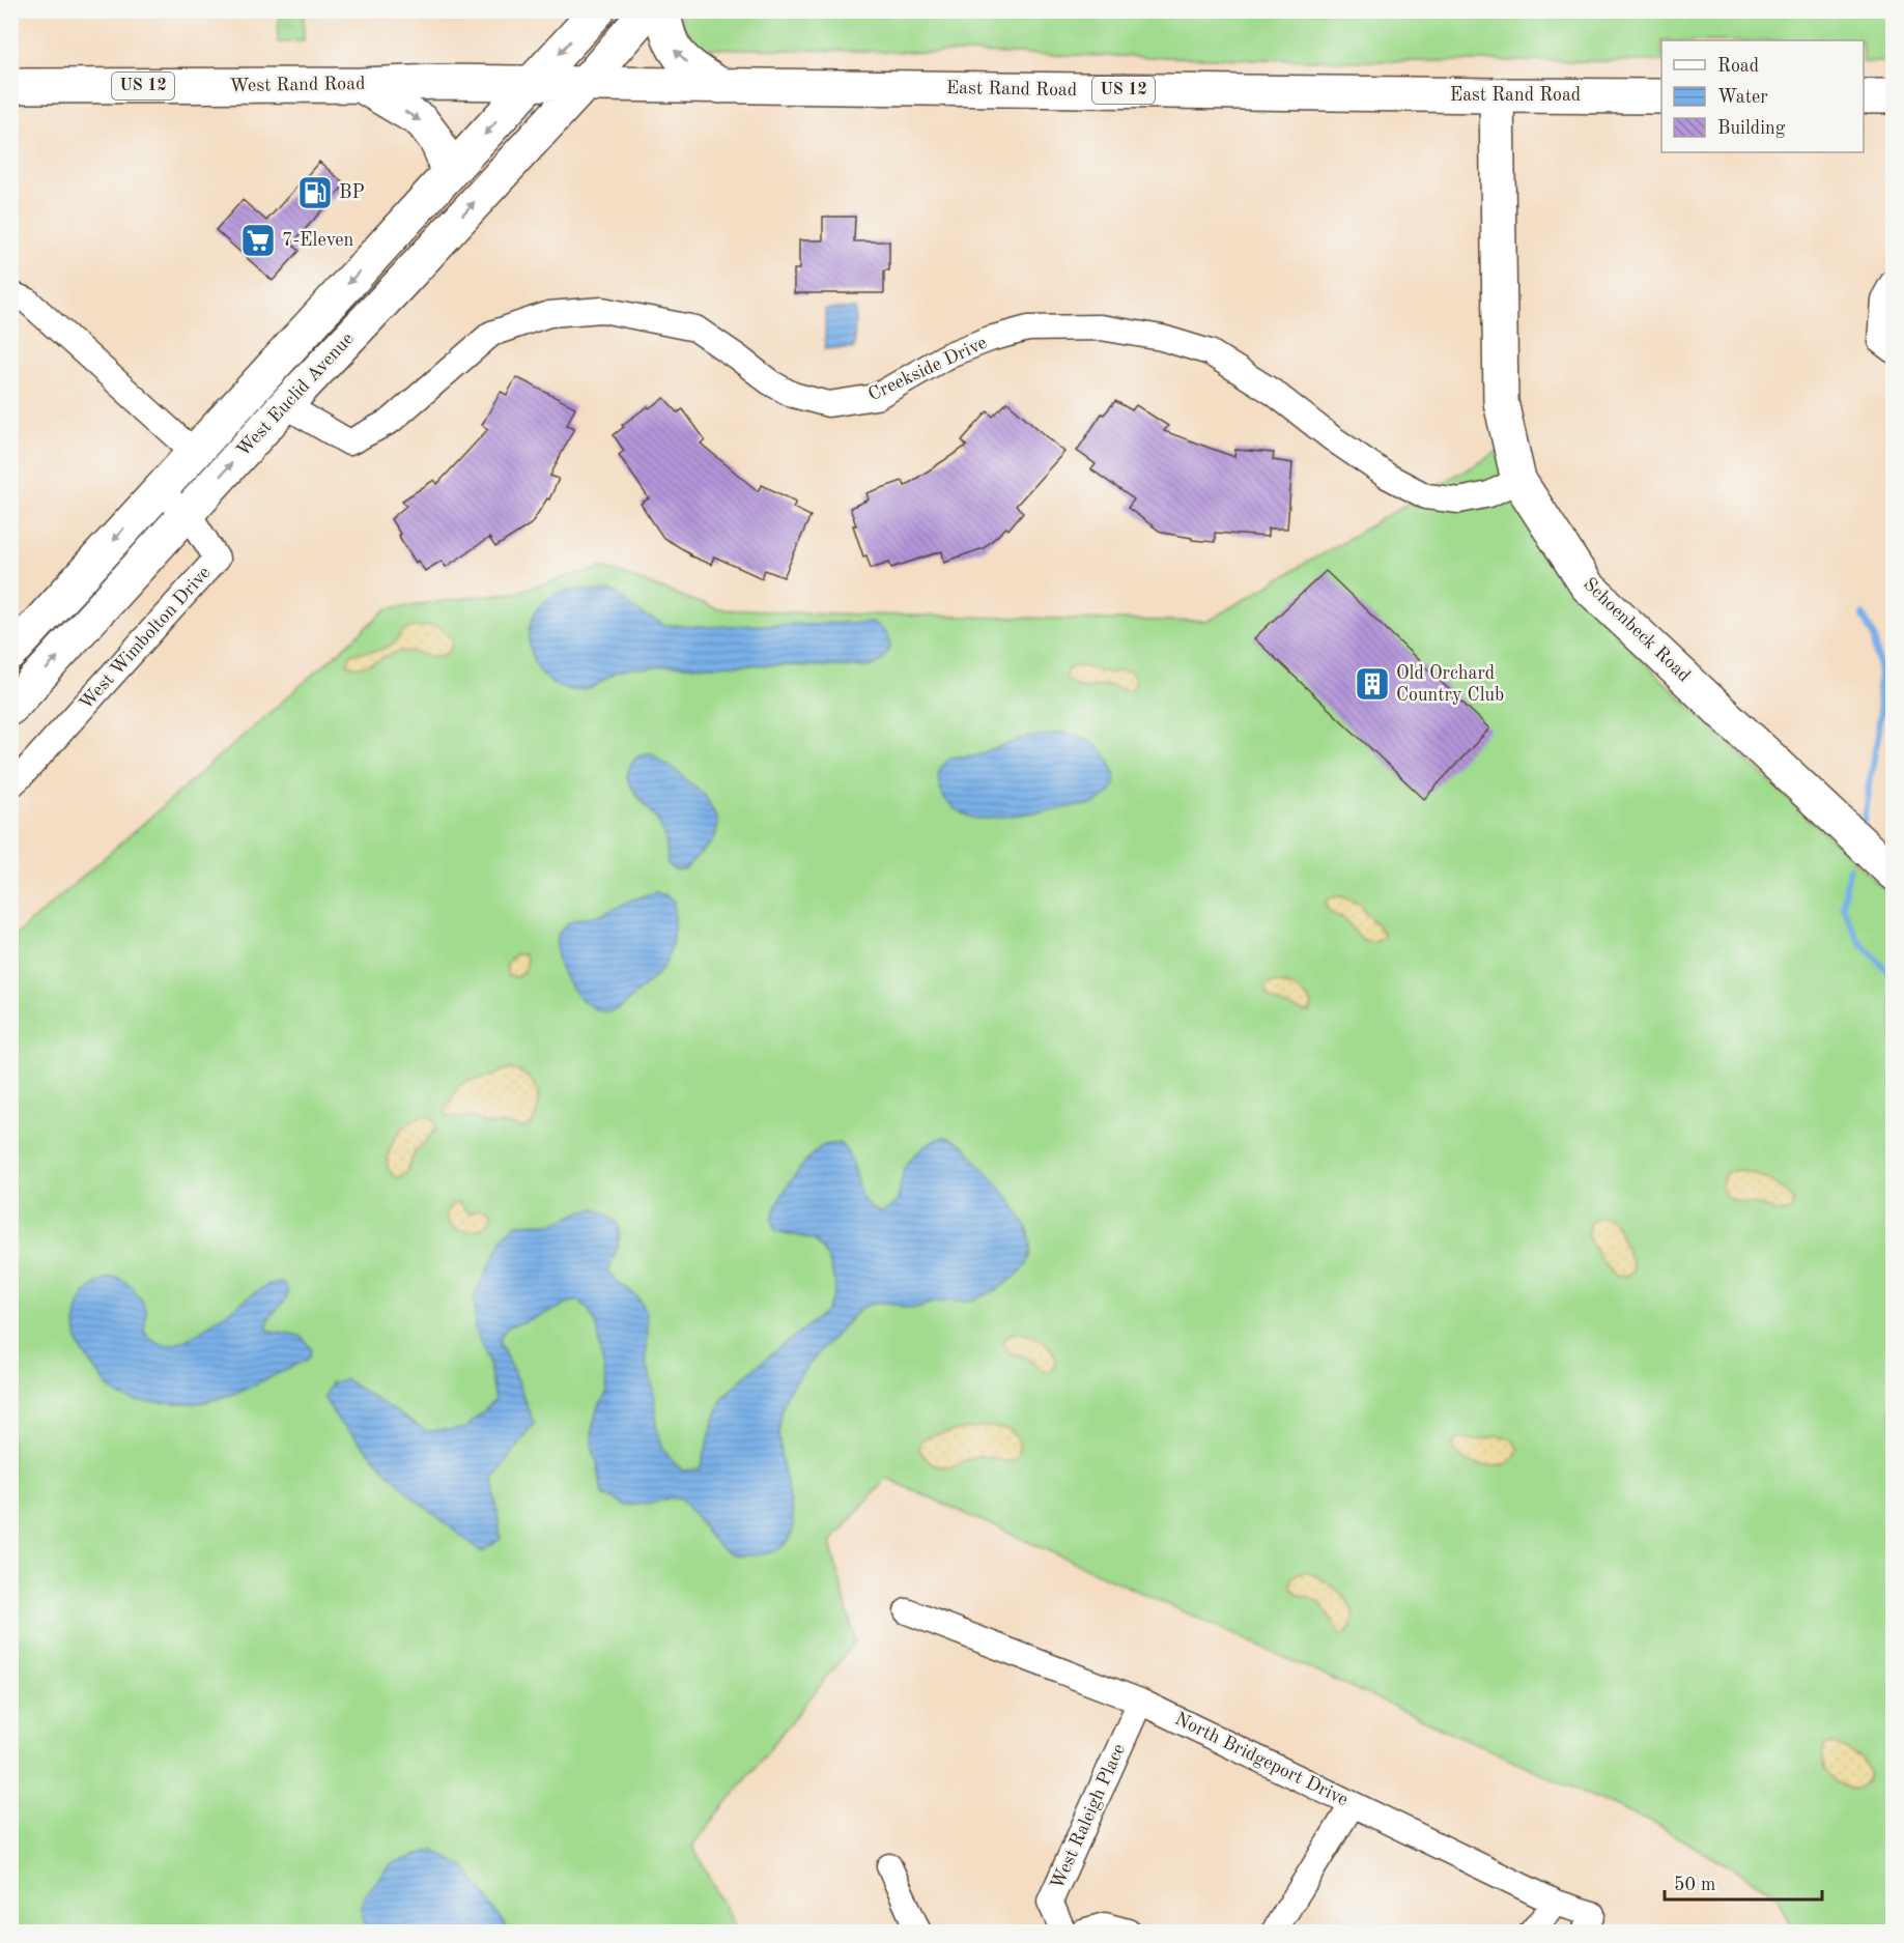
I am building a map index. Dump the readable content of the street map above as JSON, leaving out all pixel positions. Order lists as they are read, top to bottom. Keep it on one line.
{"streets":{"main road":["West Rand Road","US 12","East Rand Road","West Euclid Avenue","Schoenbeck Road"],"street":["Creekside Drive","West Wimbolton Drive","North Bridgeport Drive","West Raleigh Place"]},"crossings":[["West Rand Road","East Rand Road"],["West Rand Road","West Euclid Avenue"],["East Rand Road","West Euclid Avenue"],["East Rand Road","Schoenbeck Road"],["Creekside Drive","West Euclid Avenue"],["Creekside Drive","Schoenbeck Road"],["West Euclid Avenue","West Wimbolton Drive"],["North Bridgeport Drive","West Raleigh Place"]],"places":{"fuel station":["BP"],"supermarket":["7-Eleven"],"building":["Old Orchard Country Club"]},"legend":["Road","Water","Building"],"scale_bar":"50 m"}
